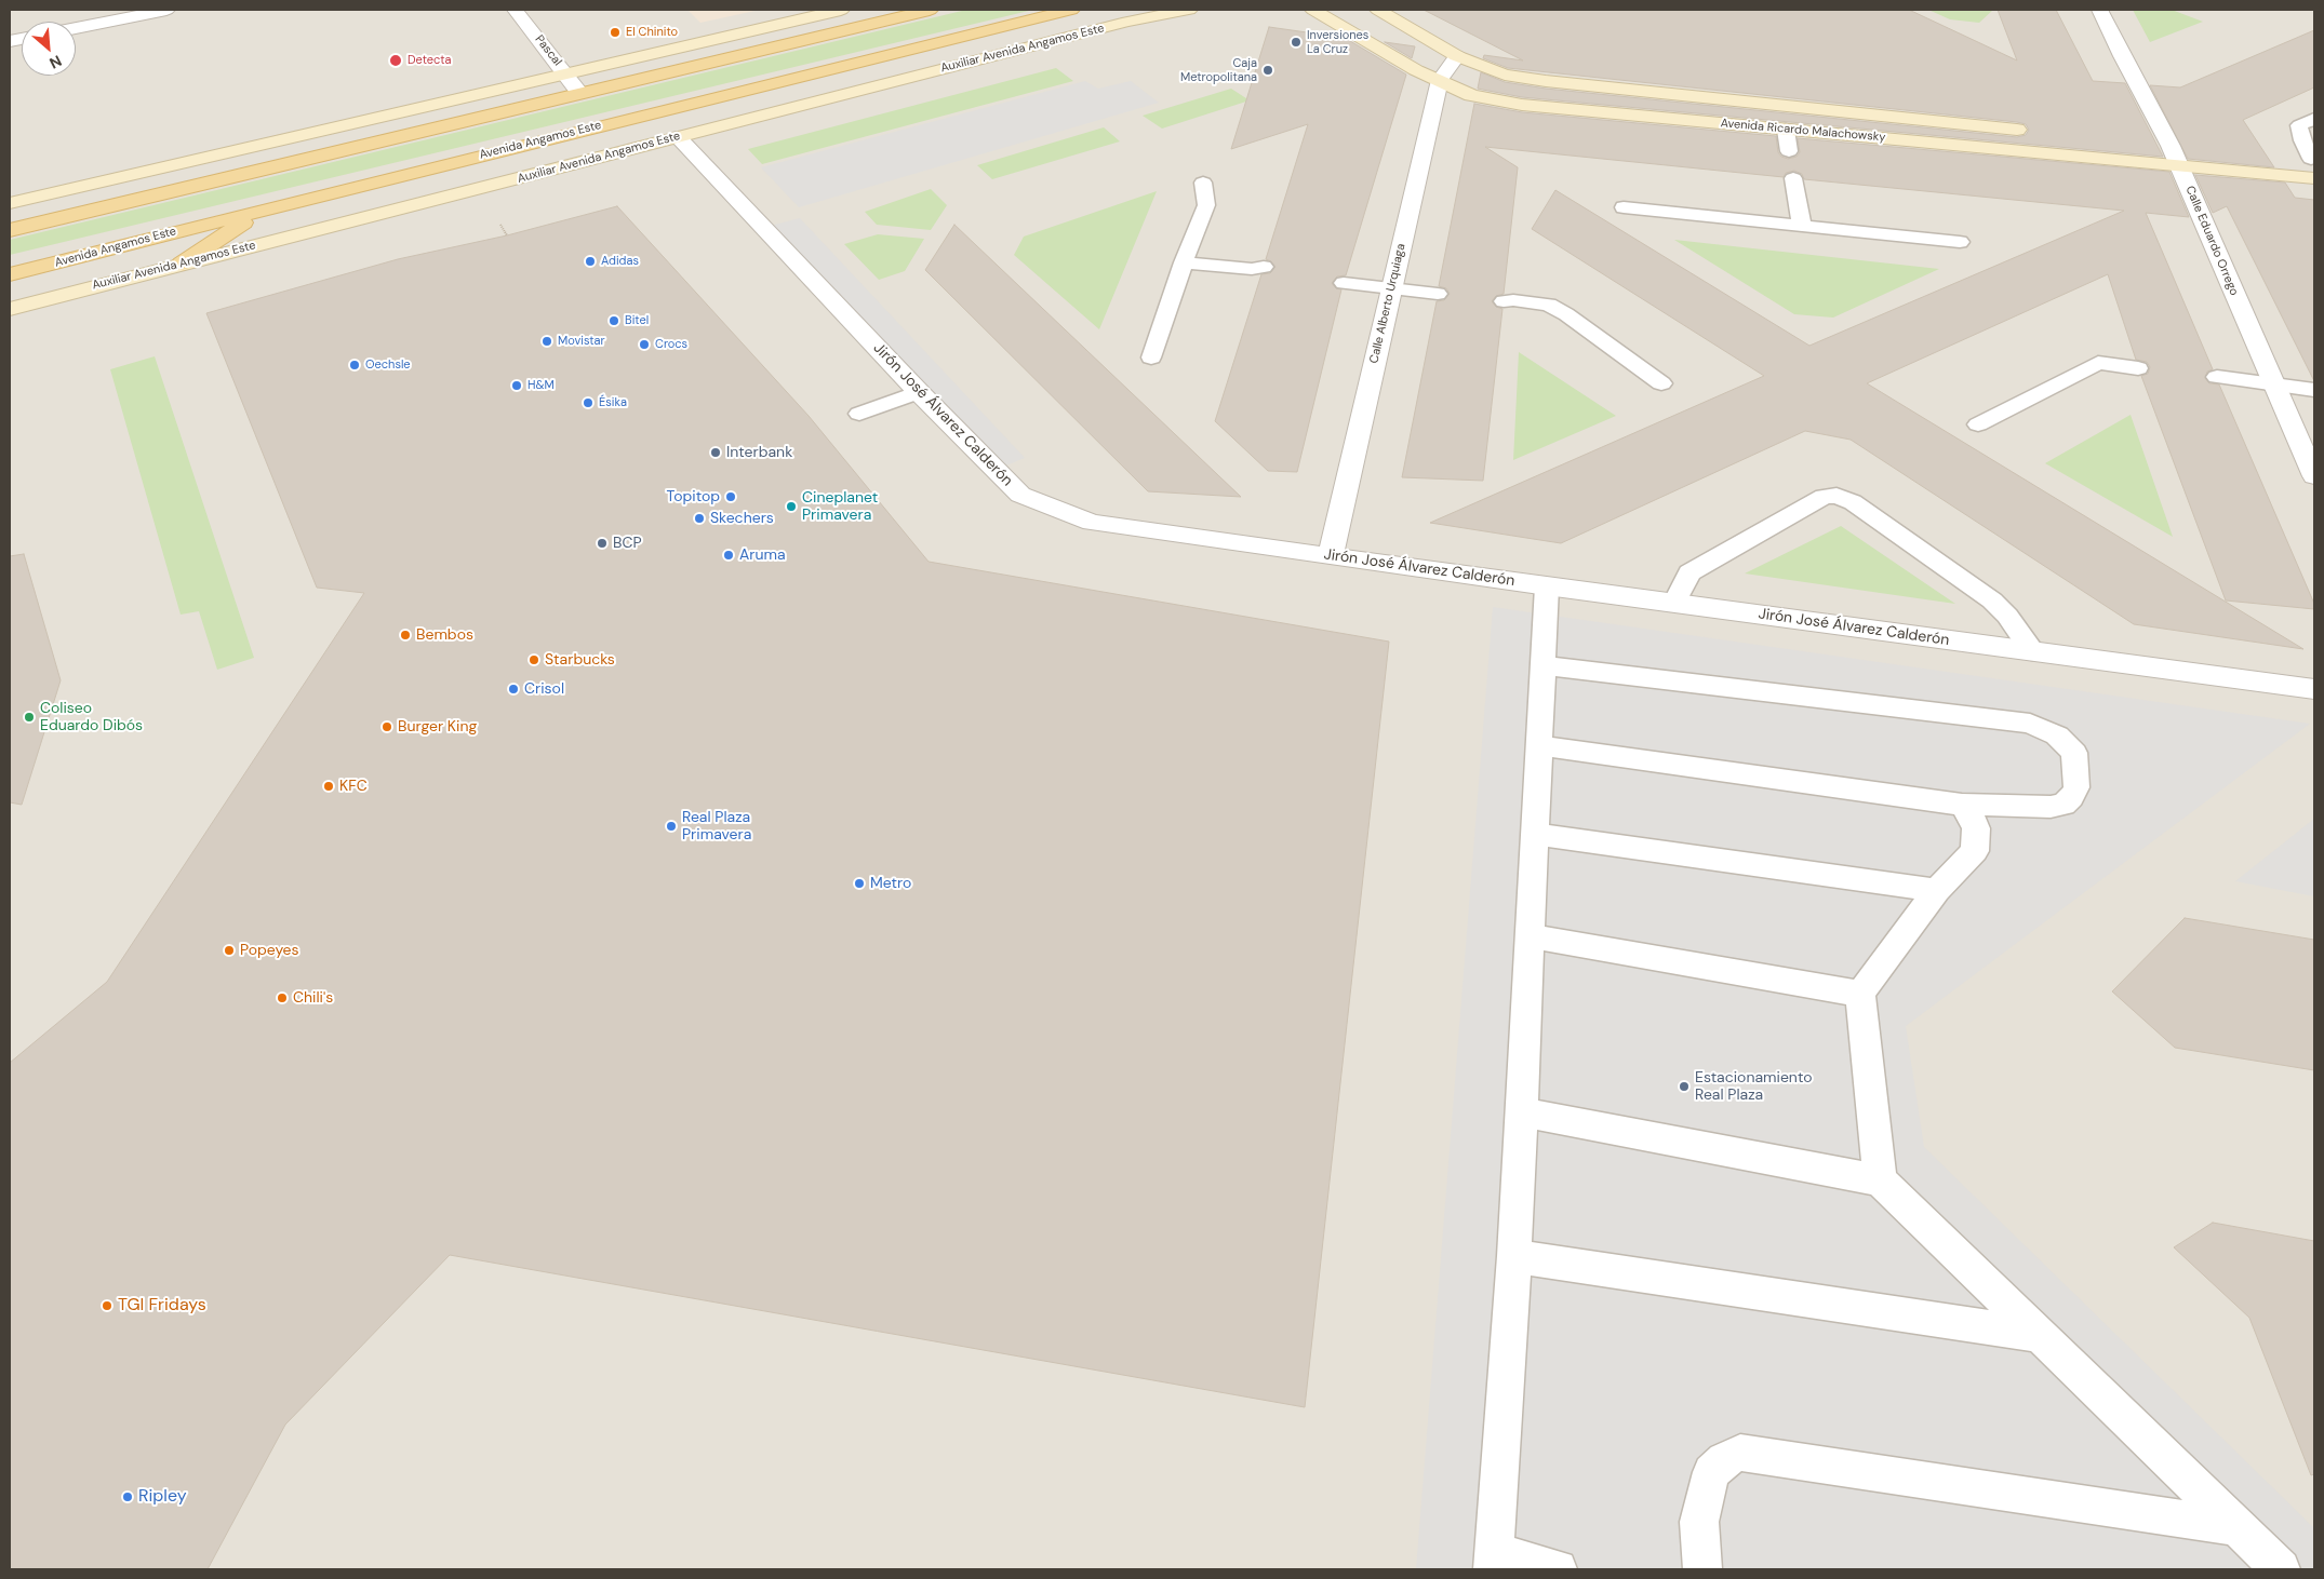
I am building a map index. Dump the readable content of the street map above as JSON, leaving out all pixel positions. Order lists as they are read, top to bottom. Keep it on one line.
{"streets":{"main road":["Avenida Angamos Este"],"street":["Auxiliar Avenida Angamos Este","Pascal","Avenida Ricardo Malachowsky","Calle Eduardo Orrego","Calle Alberto Urquiaga","Jirón José Álvarez Calderón"]},"crossings":[["Auxiliar Avenida Angamos Este","Jirón José Álvarez Calderón"],["Avenida Ricardo Malachowsky","Calle Eduardo Orrego"],["Avenida Ricardo Malachowsky","Calle Alberto Urquiaga"],["Calle Alberto Urquiaga","Jirón José Álvarez Calderón"]],"places":["El Chinito","Inversiones La Cruz","Detecta","Caja Metropolitana","Adidas","Bitel","Movistar","Crocs","Oechsle","H&M","Ésika","Interbank","Topitop","Cineplanet Primavera","Skechers","BCP","Aruma","Bembos","Starbucks","Crisol","Coliseo Eduardo Dibós","Burger King","KFC","Real Plaza Primavera","Metro","Popeyes","Chili's","Estacionamiento Real Plaza","TGI Fridays","Ripley"],"north":"bottom right"}
